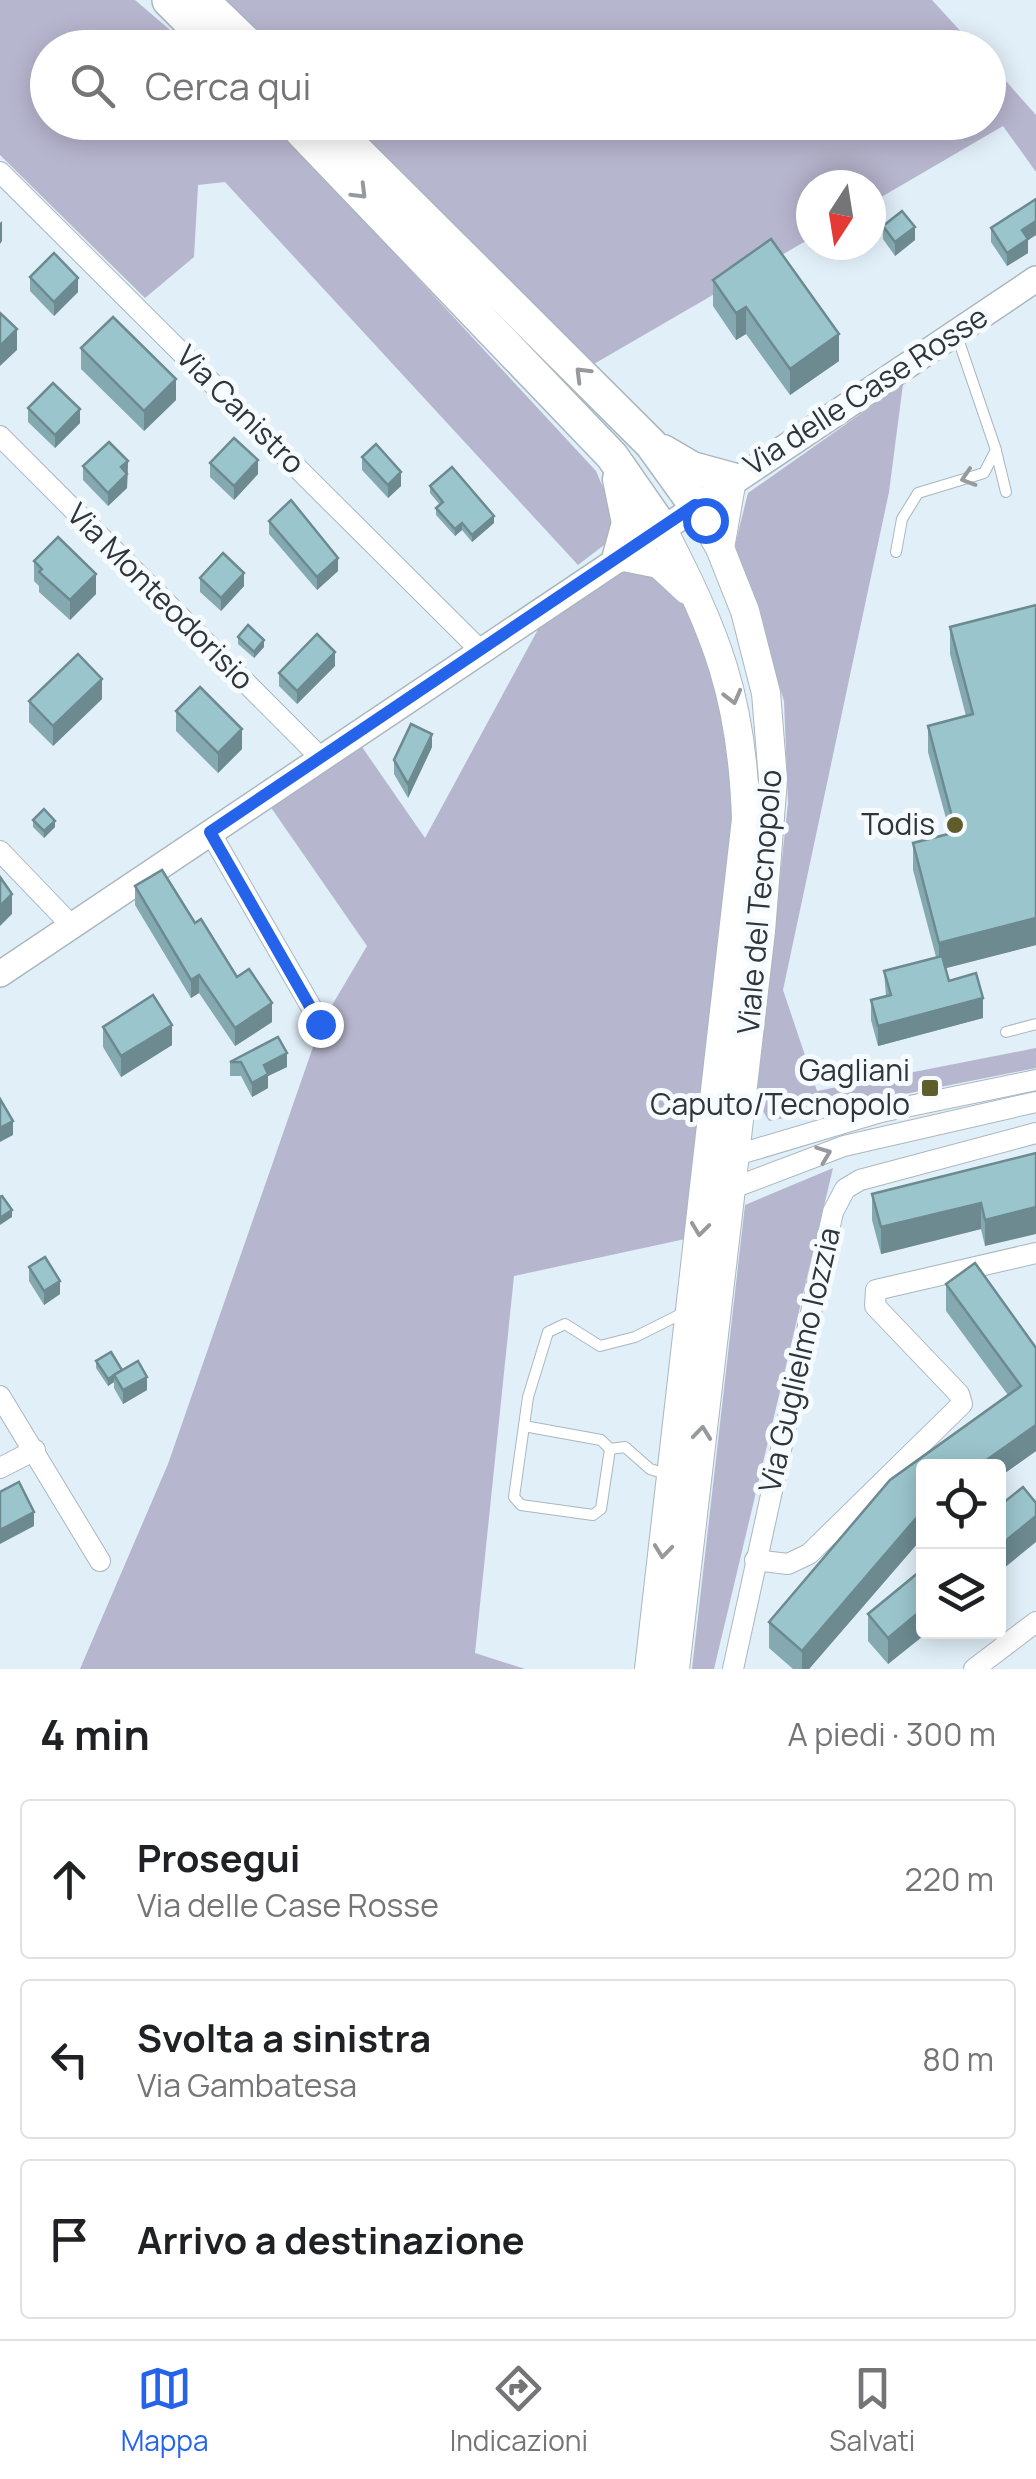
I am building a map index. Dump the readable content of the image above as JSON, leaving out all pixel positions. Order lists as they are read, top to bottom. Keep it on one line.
{"streets":{"main road":["Viale del Tecnopolo"],"street":["Via delle Case Rosse","Via Canistro","Via Monteodorisio","Via Guglielmo Iozzia"]},"crossings":[["Via delle Case Rosse","Via Canistro"],["Via delle Case Rosse","Via Monteodorisio"],["Via delle Case Rosse","Viale del Tecnopolo"]],"places":{"other":["Todis"],"transit":["Gagliani Caputo/Tecnopolo"]},"north":"bottom","page":{"search":"Cerca qui","heading":["4 min","A piedi · 300 m"],"list":[["Prosegui","Via delle Case Rosse","220 m"],["Svolta a sinistra","Via Gambatesa","80 m"],"Arrivo a destinazione"],"nav":["Mappa","Indicazioni","Salvati"]}}
